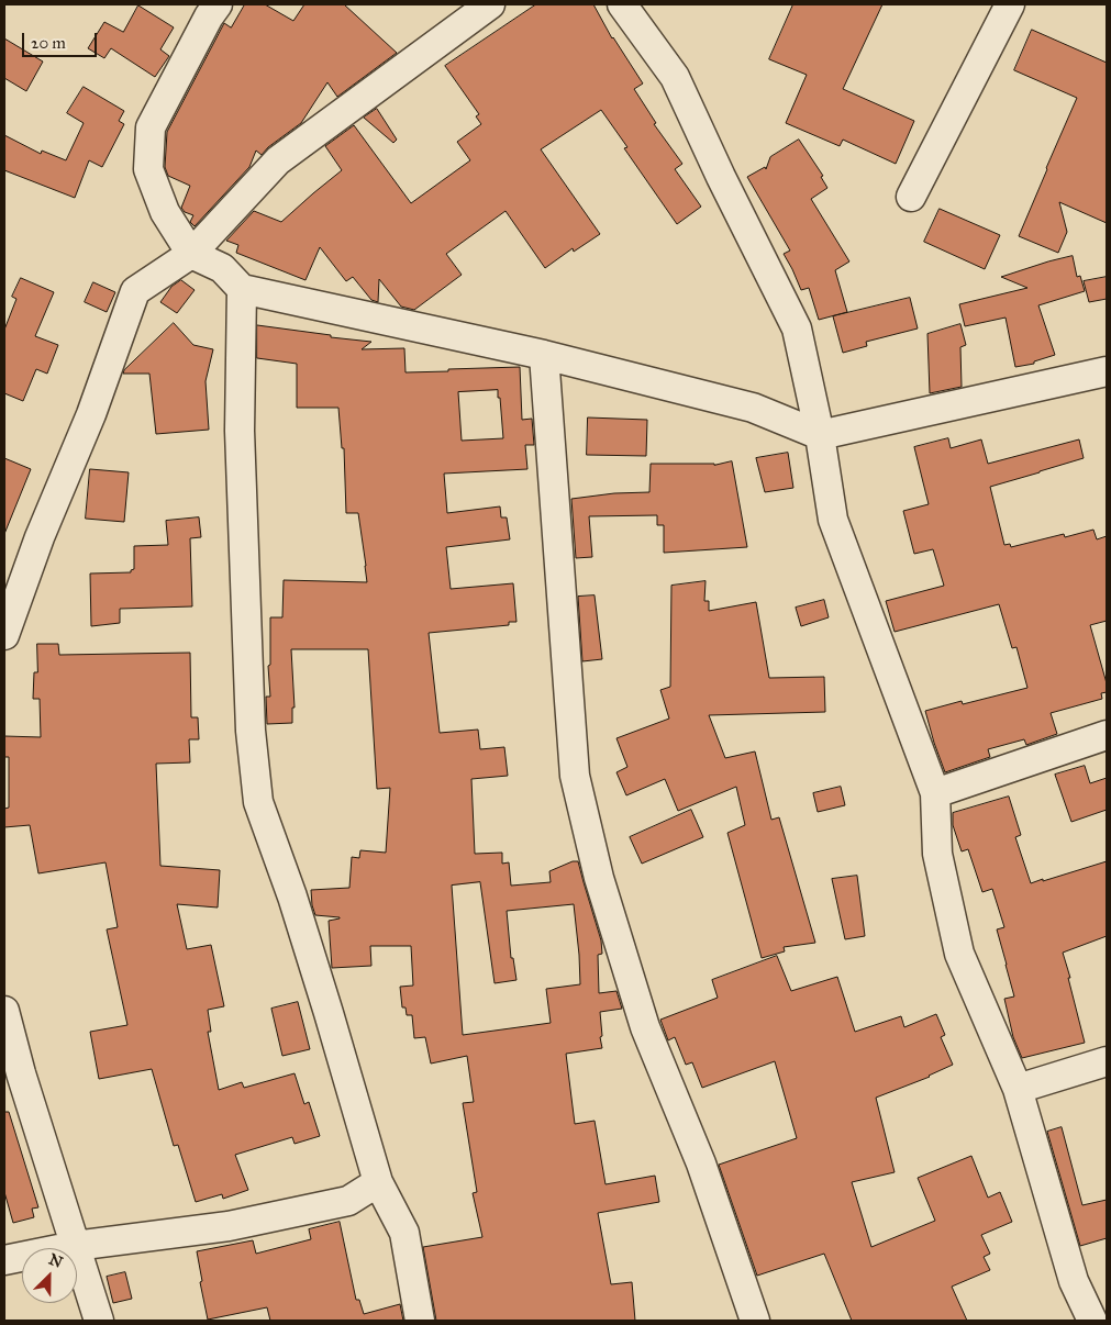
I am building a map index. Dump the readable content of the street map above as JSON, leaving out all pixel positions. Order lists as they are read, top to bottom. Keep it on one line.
{"scale_bar":"20 m","north":"top right"}
